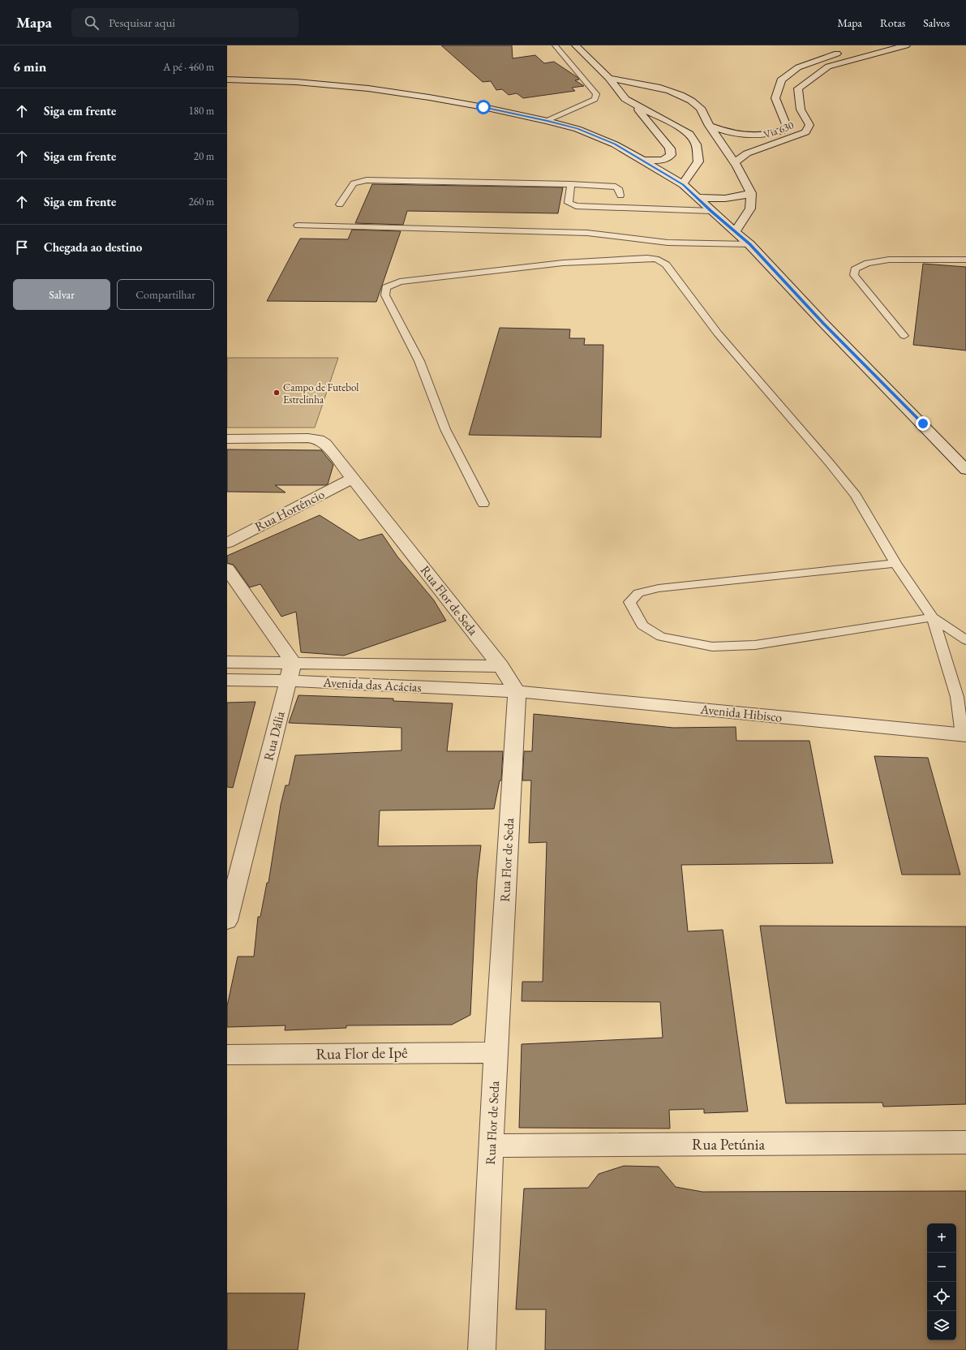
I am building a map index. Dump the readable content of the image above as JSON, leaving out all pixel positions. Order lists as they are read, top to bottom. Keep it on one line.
{"streets":{"main road":["Via 630","Rua Hortêncio","Rua Flor de Seda","Avenida das Acácias","Avenida Hibisco","Rua Dália","Rua Flor de Ipê","Rua Petúnia"]},"crossings":[["Rua Hortêncio","Rua Flor de Seda"],["Rua Flor de Seda","Avenida das Acácias"],["Rua Flor de Seda","Avenida Hibisco"],["Rua Flor de Seda","Rua Flor de Ipê"],["Rua Flor de Seda","Rua Petúnia"],["Avenida das Acácias","Avenida Hibisco"],["Avenida das Acácias","Rua Dália"]],"places":["Campo de Futebol Estrelinha"],"page":{"header":"Mapa","search":"Pesquisar aqui","nav":["Mapa","Rotas","Salvos"],"heading":["6 min","A pé · 460 m"],"list":[["Siga em frente","180 m"],["Siga em frente","20 m"],["Siga em frente","260 m"],"Chegada ao destino"],"buttons":["Salvar","Compartilhar"],"map_buttons":["+","−"]}}
